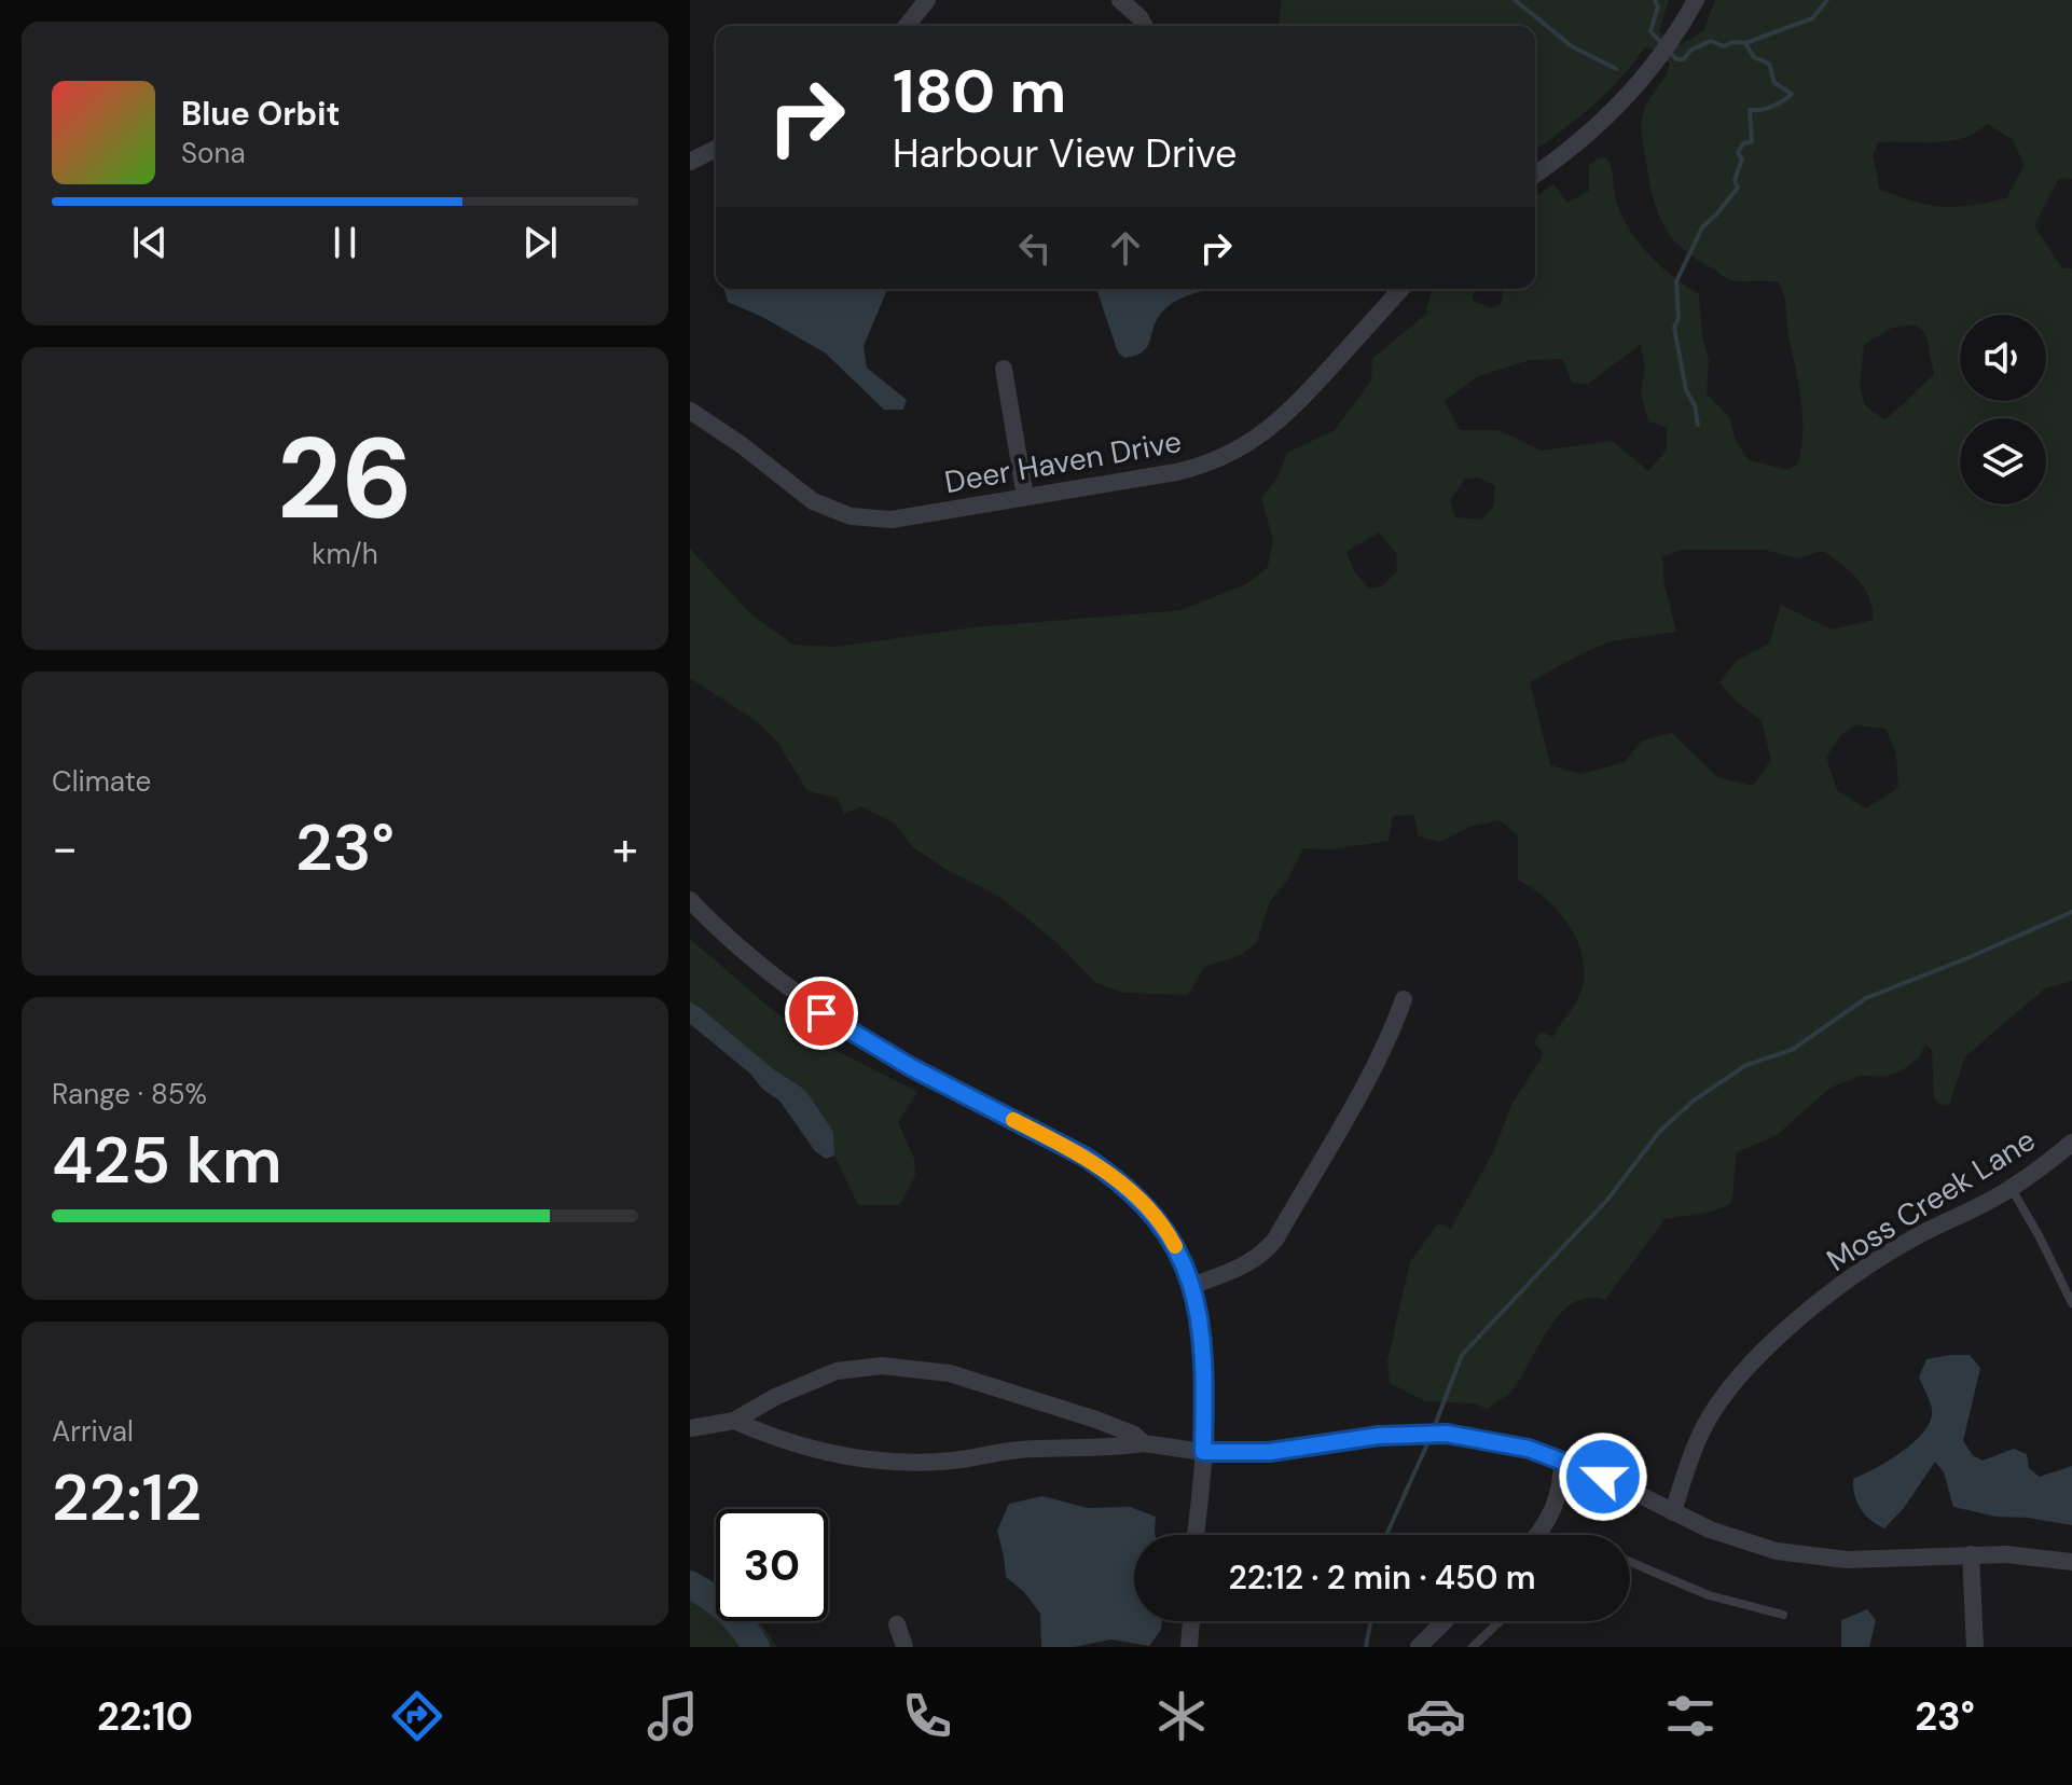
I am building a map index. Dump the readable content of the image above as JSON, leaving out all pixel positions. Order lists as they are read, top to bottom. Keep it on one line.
{"streets":{"street":["Deer Haven Drive","Moss Creek Lane"]},"page":{"turn":["180 m","Harbour View Drive"],"song":["Blue Orbit","Sona"],"tile":[["26","km/h"],"Climate",["Range · 85%","425 km"],["Arrival","22:12"]],"heat":["−","23°","+"],"limit":"30","trip":"22:12 · 2 min · 450 m","tabs":["22:10","23°"]}}
